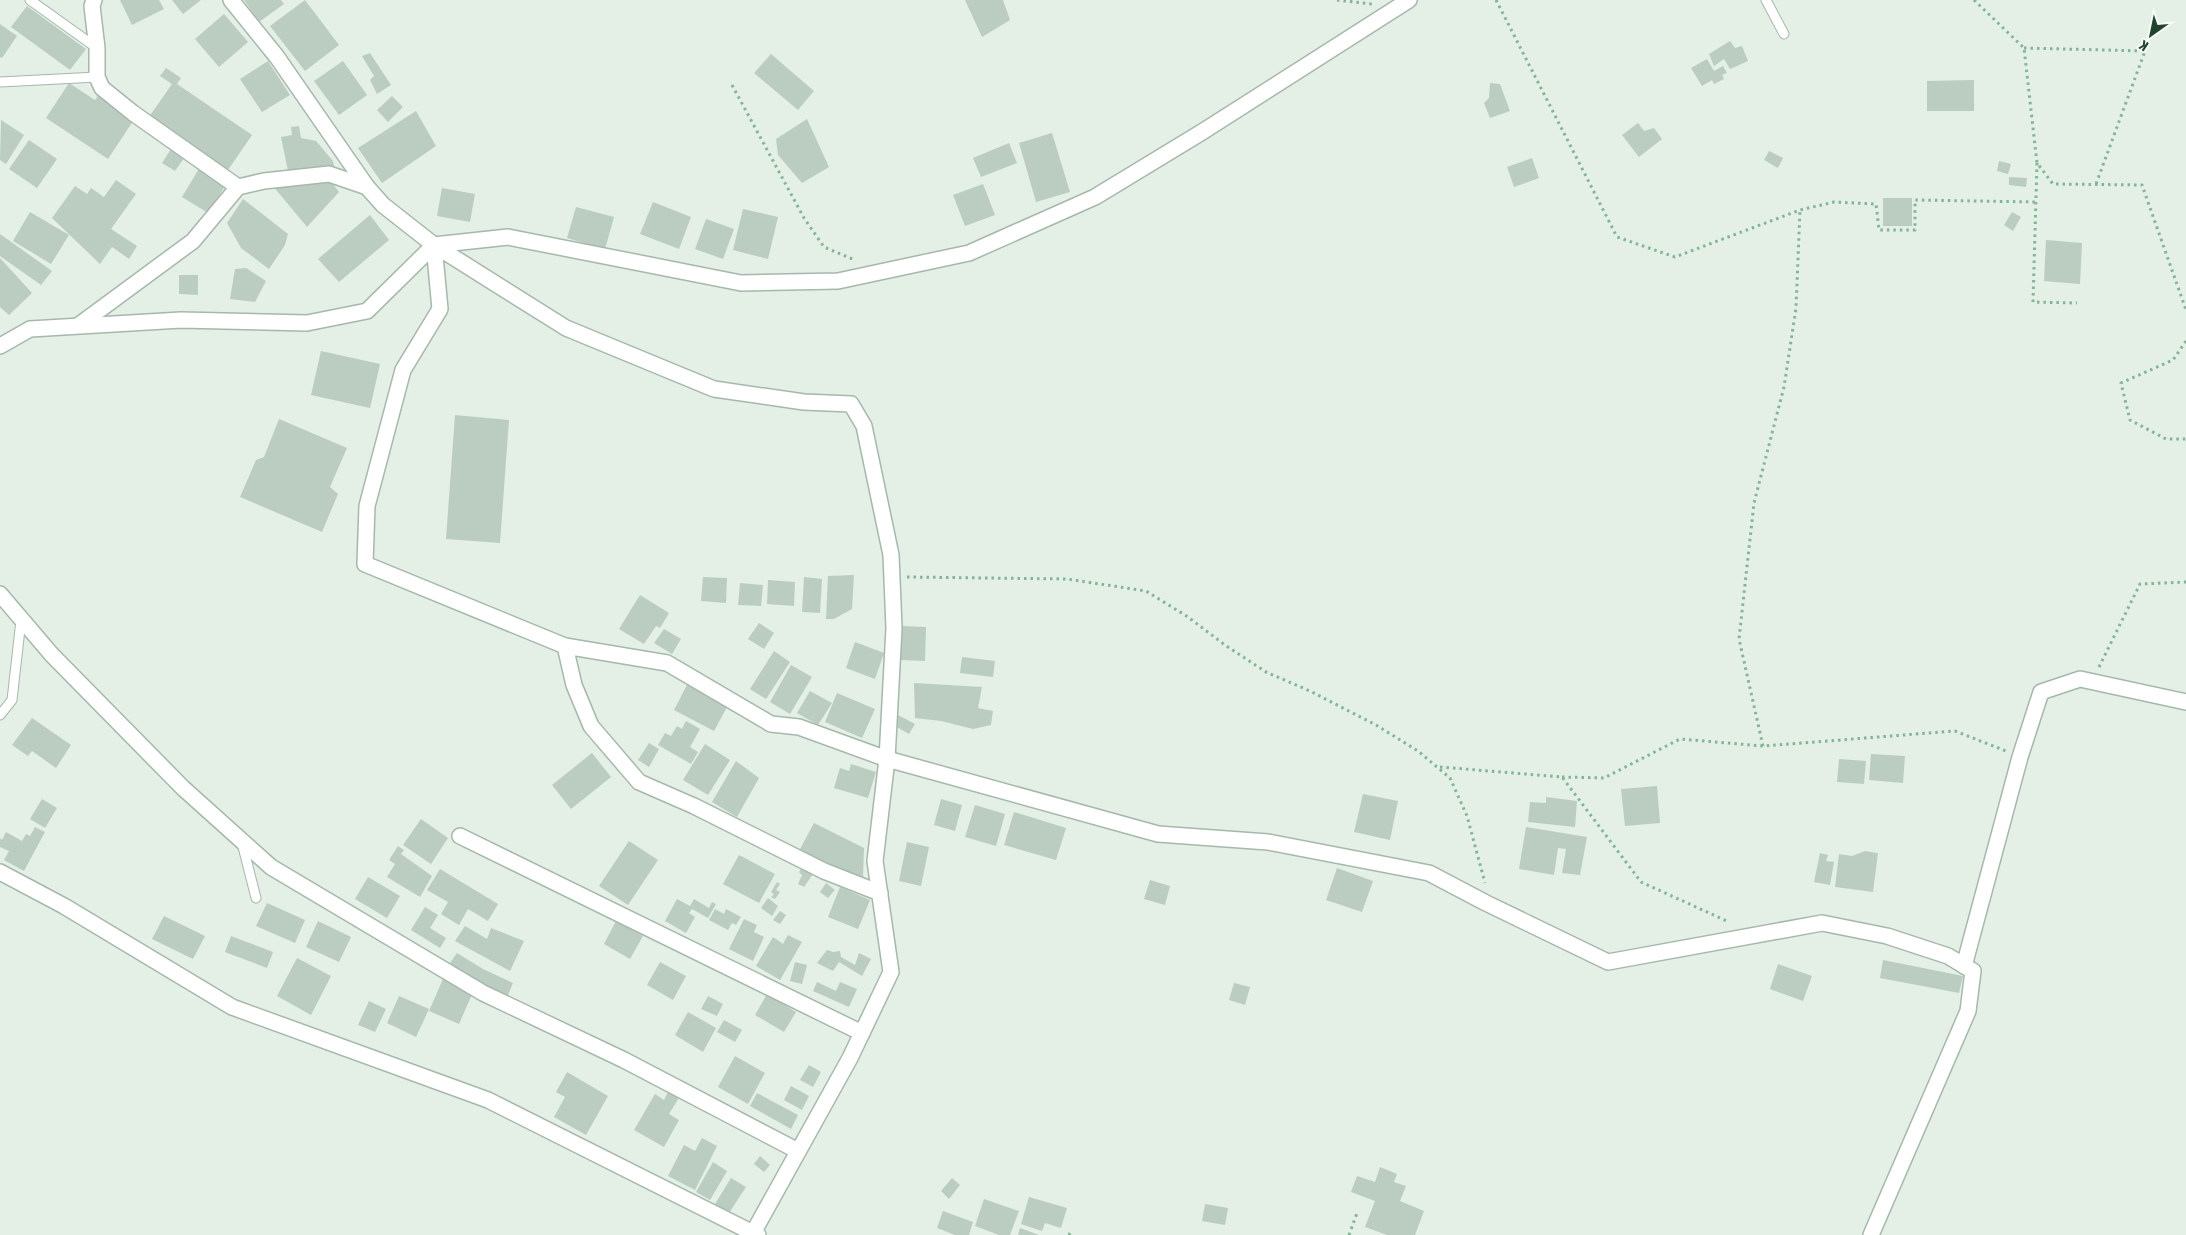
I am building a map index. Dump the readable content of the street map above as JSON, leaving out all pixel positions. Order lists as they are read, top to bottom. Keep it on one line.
{"north":"bottom left"}
